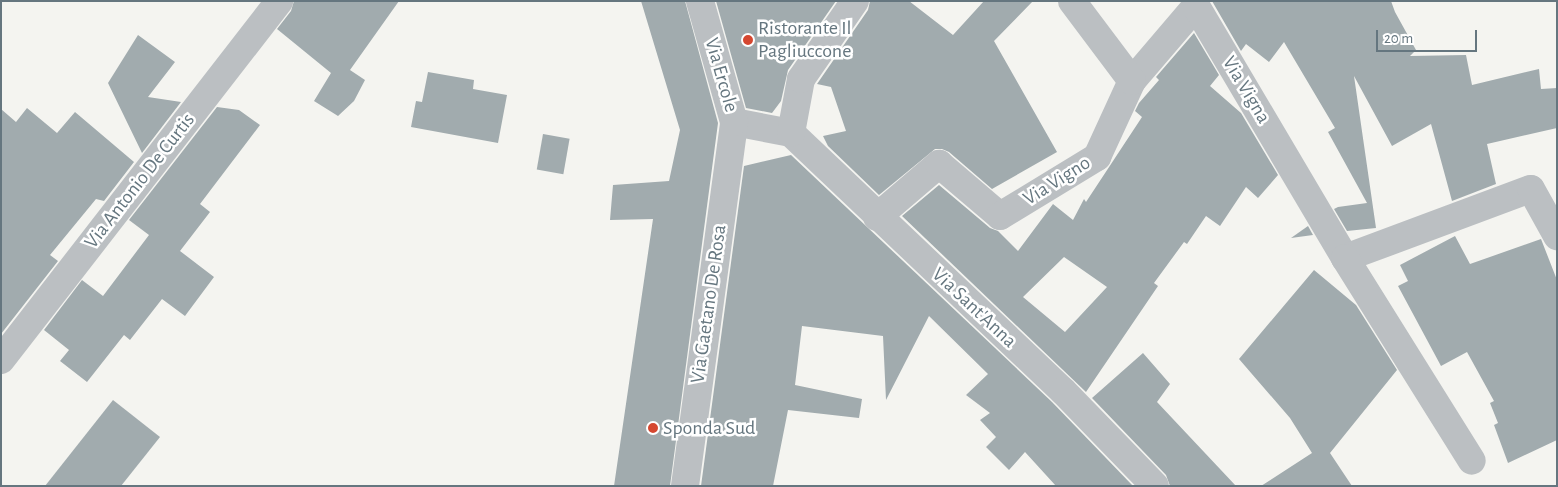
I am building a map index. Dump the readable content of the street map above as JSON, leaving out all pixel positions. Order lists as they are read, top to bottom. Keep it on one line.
{"streets":{"street":["Via Ercole","Via Vigna","Via Antonio De Curtis","Via Vigno","Via Gaetano De Rosa","Via Sant'Anna"]},"crossings":[["Via Ercole","Via Gaetano De Rosa"],["Via Ercole","Via Sant'Anna"],["Via Vigna","Via Vigno"],["Via Vigno","Via Sant'Anna"]],"places":["Ristorante Il Pagliuccone","Sponda Sud"],"scale_bar":"20 m"}
